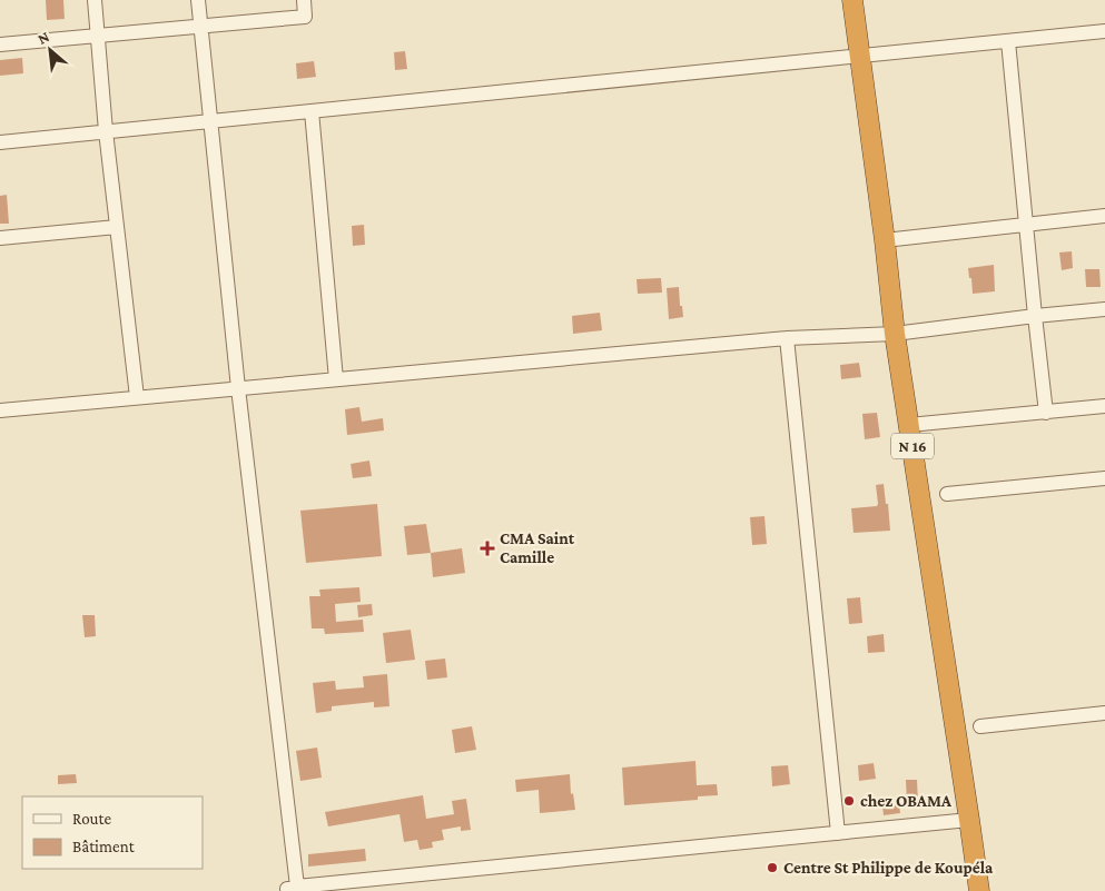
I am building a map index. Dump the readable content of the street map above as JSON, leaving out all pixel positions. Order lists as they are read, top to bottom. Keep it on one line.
{"streets":{"highway":["N 16"]},"places":{"health":["CMA Saint Camille"],"other":["chez OBAMA","Centre St Philippe de Koupéla"]},"legend":["Route","Bâtiment"],"north":"top left"}
